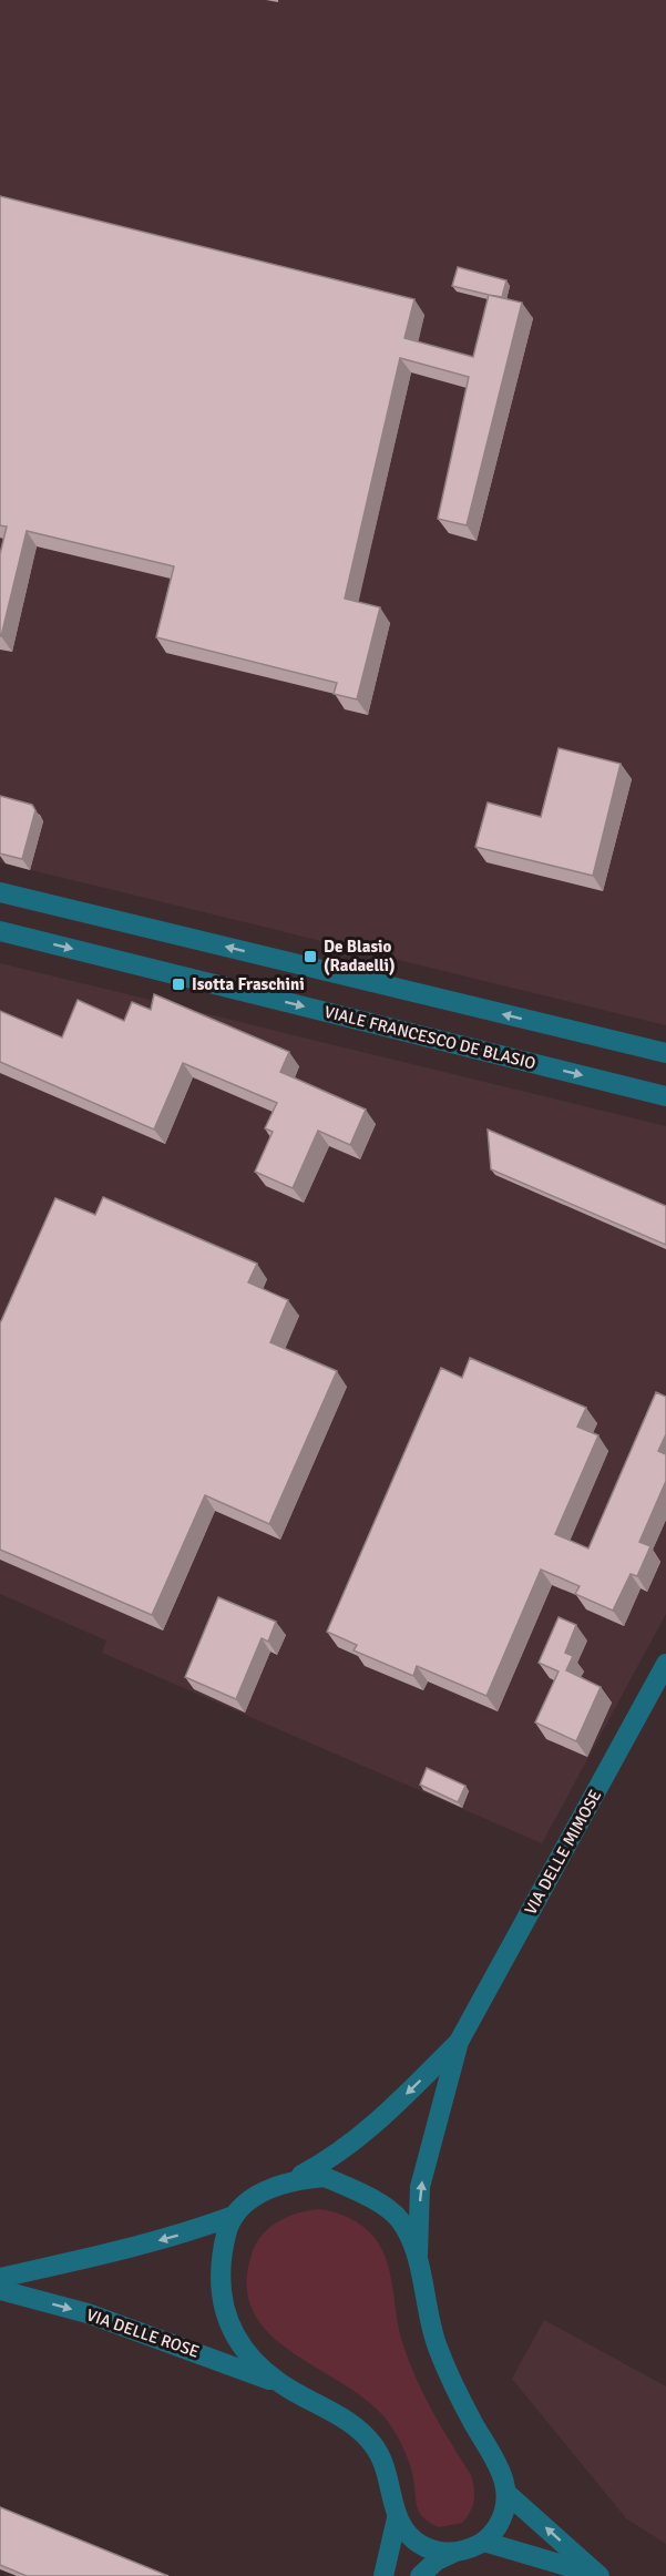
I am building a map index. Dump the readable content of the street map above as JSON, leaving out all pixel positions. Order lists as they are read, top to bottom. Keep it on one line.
{"streets":{"street":["VIALE FRANCESCO DE BLASIO","VIA DELLE MIMOSE","VIA DELLE ROSE"]},"one_way":["VIA DELLE ROSE"],"places":{"transit":["De Blasio (Radaelli)","Isotta Fraschini"]}}
